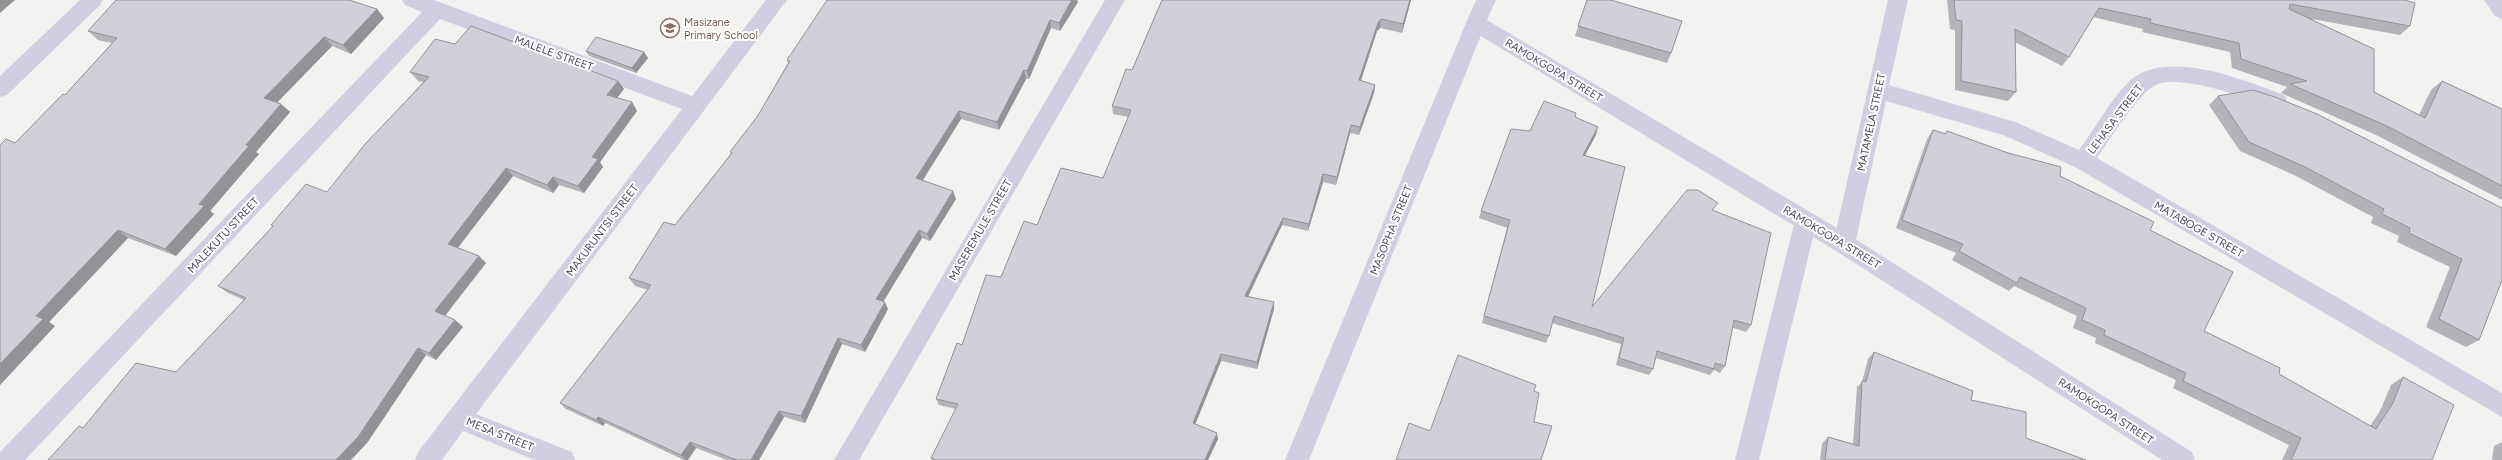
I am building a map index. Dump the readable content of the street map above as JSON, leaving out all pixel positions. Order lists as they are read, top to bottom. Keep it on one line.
{"streets":{"street":["MALELE STREET","RAMOKGOPA STREET","LEHASA STREET","MATAMELA STREET","MATABOGE STREET","MAKURUNTSI STREET","MASEREMULE STREET","MASOPHA STREET","MALEKUTU STREET","MESA STREET"]},"crossings":[["MALELE STREET","MAKURUNTSI STREET"],["MALELE STREET","MALEKUTU STREET"],["RAMOKGOPA STREET","MATAMELA STREET"],["RAMOKGOPA STREET","MASOPHA STREET"],["LEHASA STREET","MATABOGE STREET"],["MATAMELA STREET","MATABOGE STREET"],["MAKURUNTSI STREET","MESA STREET"]],"places":{"school or university":["Masizane Primary School"]}}
